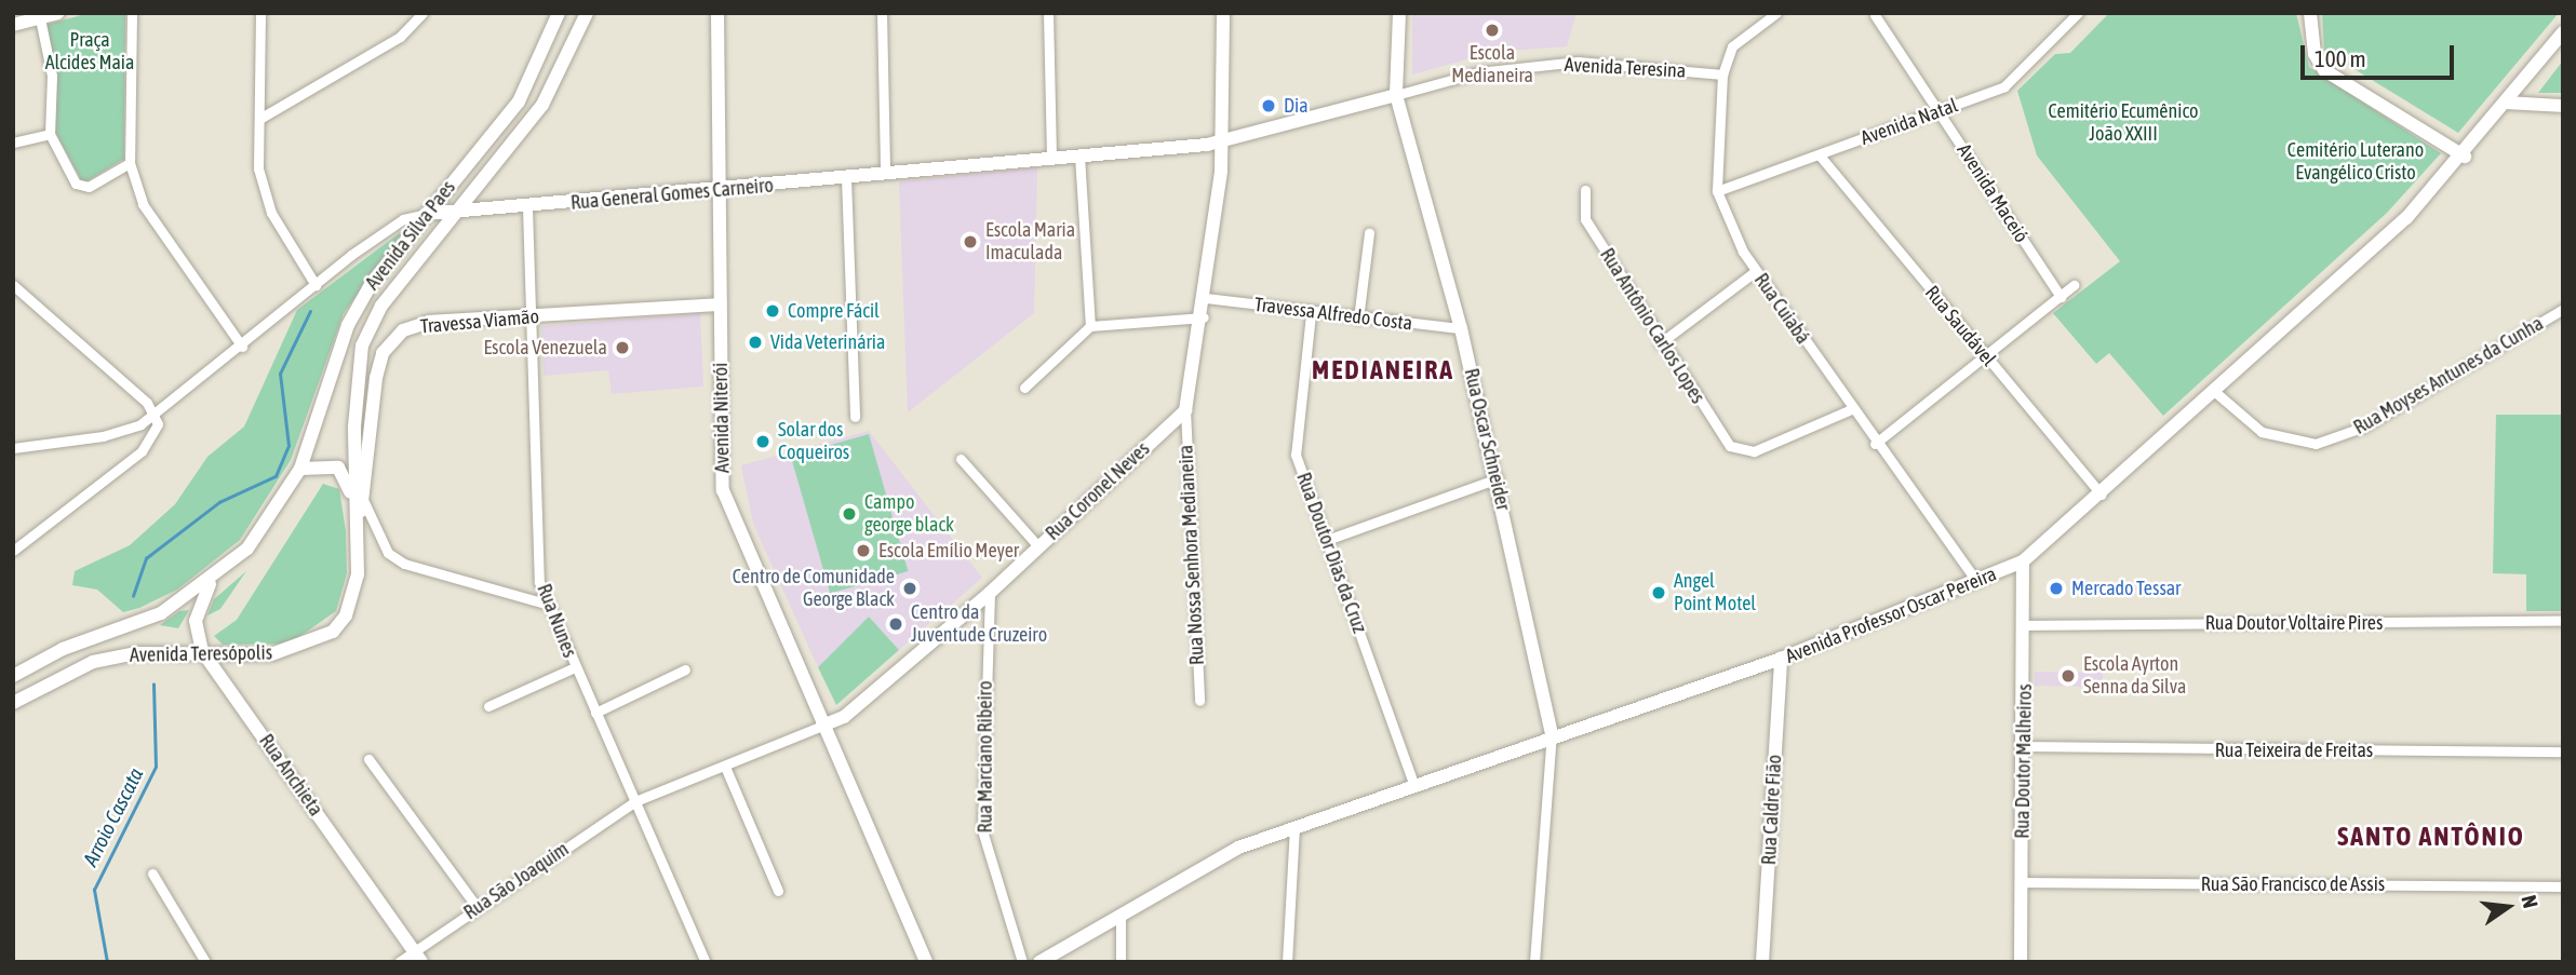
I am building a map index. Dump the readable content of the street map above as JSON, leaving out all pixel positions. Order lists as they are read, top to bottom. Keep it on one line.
{"streets":{"main road":["Rua General Gomes Carneiro","Avenida Silva Paes","Travessa Viamão","Avenida Niterói","Rua Oscar Schneider","Rua Coronel Neves","Avenida Professor Oscar Pereira","Avenida Teresópolis","Rua Doutor Malheiros","Rua Anchieta","Rua Caldre Fião"],"street":["Avenida Teresina","Avenida Natal","Avenida Maceió","Rua Cuiabá","Travessa Alfredo Costa","Rua Antônio Carlos Lopes","Rua Saudável","Rua Moyses Antunes da Cunha","Rua Doutor Dias da Cruz","Rua Nossa Senhora Medianeira","Rua Nunes","Rua Doutor Voltaire Pires","Rua Teixeira de Freitas","Rua Marciano Ribeiro","Rua São Joaquim","Rua São Francisco de Assis"]},"crossings":[["Avenida Teresina","Rua General Gomes Carneiro"],["Avenida Teresina","Rua Cuiabá"],["Avenida Teresina","Rua Oscar Schneider"],["Avenida Natal","Avenida Maceió"],["Avenida Natal","Rua Cuiabá"],["Avenida Natal","Rua Saudável"],["Rua General Gomes Carneiro","Avenida Silva Paes"],["Rua General Gomes Carneiro","Avenida Niterói"],["Rua General Gomes Carneiro","Rua Oscar Schneider"],["Rua General Gomes Carneiro","Rua Nunes"],["Avenida Silva Paes","Travessa Viamão"],["Avenida Silva Paes","Avenida Teresópolis"],["Avenida Silva Paes","Rua Anchieta"],["Rua Cuiabá","Rua Antônio Carlos Lopes"],["Rua Cuiabá","Avenida Professor Oscar Pereira"],["Travessa Alfredo Costa","Rua Oscar Schneider"],["Travessa Alfredo Costa","Rua Doutor Dias da Cruz"],["Travessa Viamão","Avenida Niterói"],["Travessa Viamão","Rua Nunes"],["Travessa Viamão","Avenida Teresópolis"],["Rua Saudável","Avenida Professor Oscar Pereira"],["Rua Moyses Antunes da Cunha","Avenida Professor Oscar Pereira"],["Avenida Niterói","Rua Coronel Neves"],["Rua Oscar Schneider","Avenida Professor Oscar Pereira"],["Rua Coronel Neves","Rua Nossa Senhora Medianeira"],["Rua Coronel Neves","Rua Nunes"],["Rua Coronel Neves","Rua Marciano Ribeiro"],["Rua Coronel Neves","Rua São Joaquim"],["Rua Doutor Dias da Cruz","Avenida Professor Oscar Pereira"],["Avenida Professor Oscar Pereira","Rua Doutor Malheiros"],["Avenida Professor Oscar Pereira","Rua Caldre Fião"],["Rua Nunes","Rua São Joaquim"],["Rua Doutor Voltaire Pires","Rua Doutor Malheiros"],["Avenida Teresópolis","Rua Anchieta"],["Rua Teixeira de Freitas","Rua Doutor Malheiros"],["Rua Doutor Malheiros","Rua São Francisco de Assis"],["Rua Anchieta","Rua São Joaquim"]],"districts":["MEDIANEIRA","SANTO ANTÔNIO"],"water":["Arroio Cascata"],"parks":["Praça Alcides Maia","Cemitério Ecumênico João XXIII","Cemitério Luterano Evangélico Cristo"],"places":["Escola Medianeira","Dia","Escola Maria Imaculada","Compre Fácil","Vida Veterinária","Escola Venezuela","Solar dos Coqueiros","Campo george black","Escola Emílio Meyer","Centro de Comunidade George Black","Mercado Tessar","Angel Point Motel","Centro da Juventude Cruzeiro","Escola Ayrton Senna da Silva"],"scale_bar":"100 m","north":"right"}
